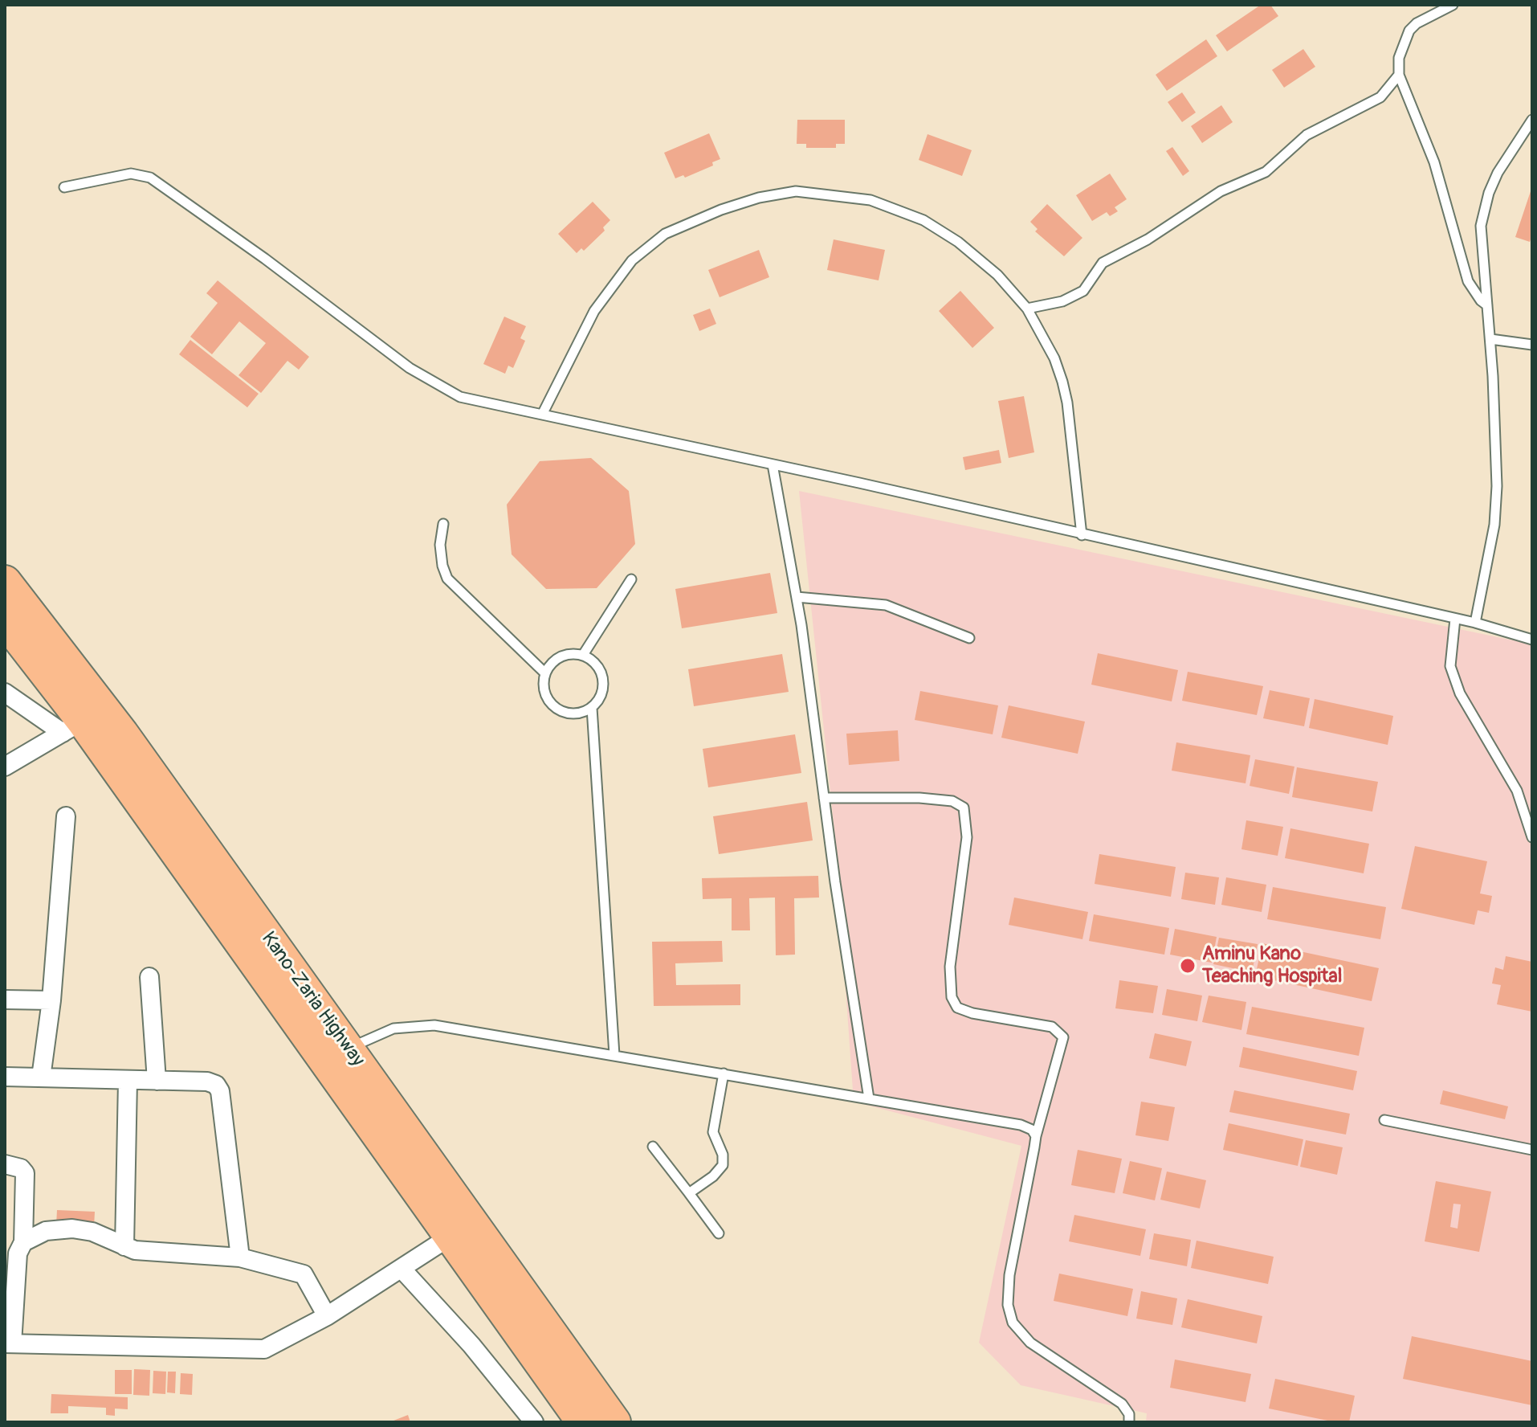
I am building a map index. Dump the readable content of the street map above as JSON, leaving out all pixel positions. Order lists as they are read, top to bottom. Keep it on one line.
{"streets":{"highway":["Kano-Zaria Highway"]},"places":["Aminu Kano Teaching Hospital"]}
